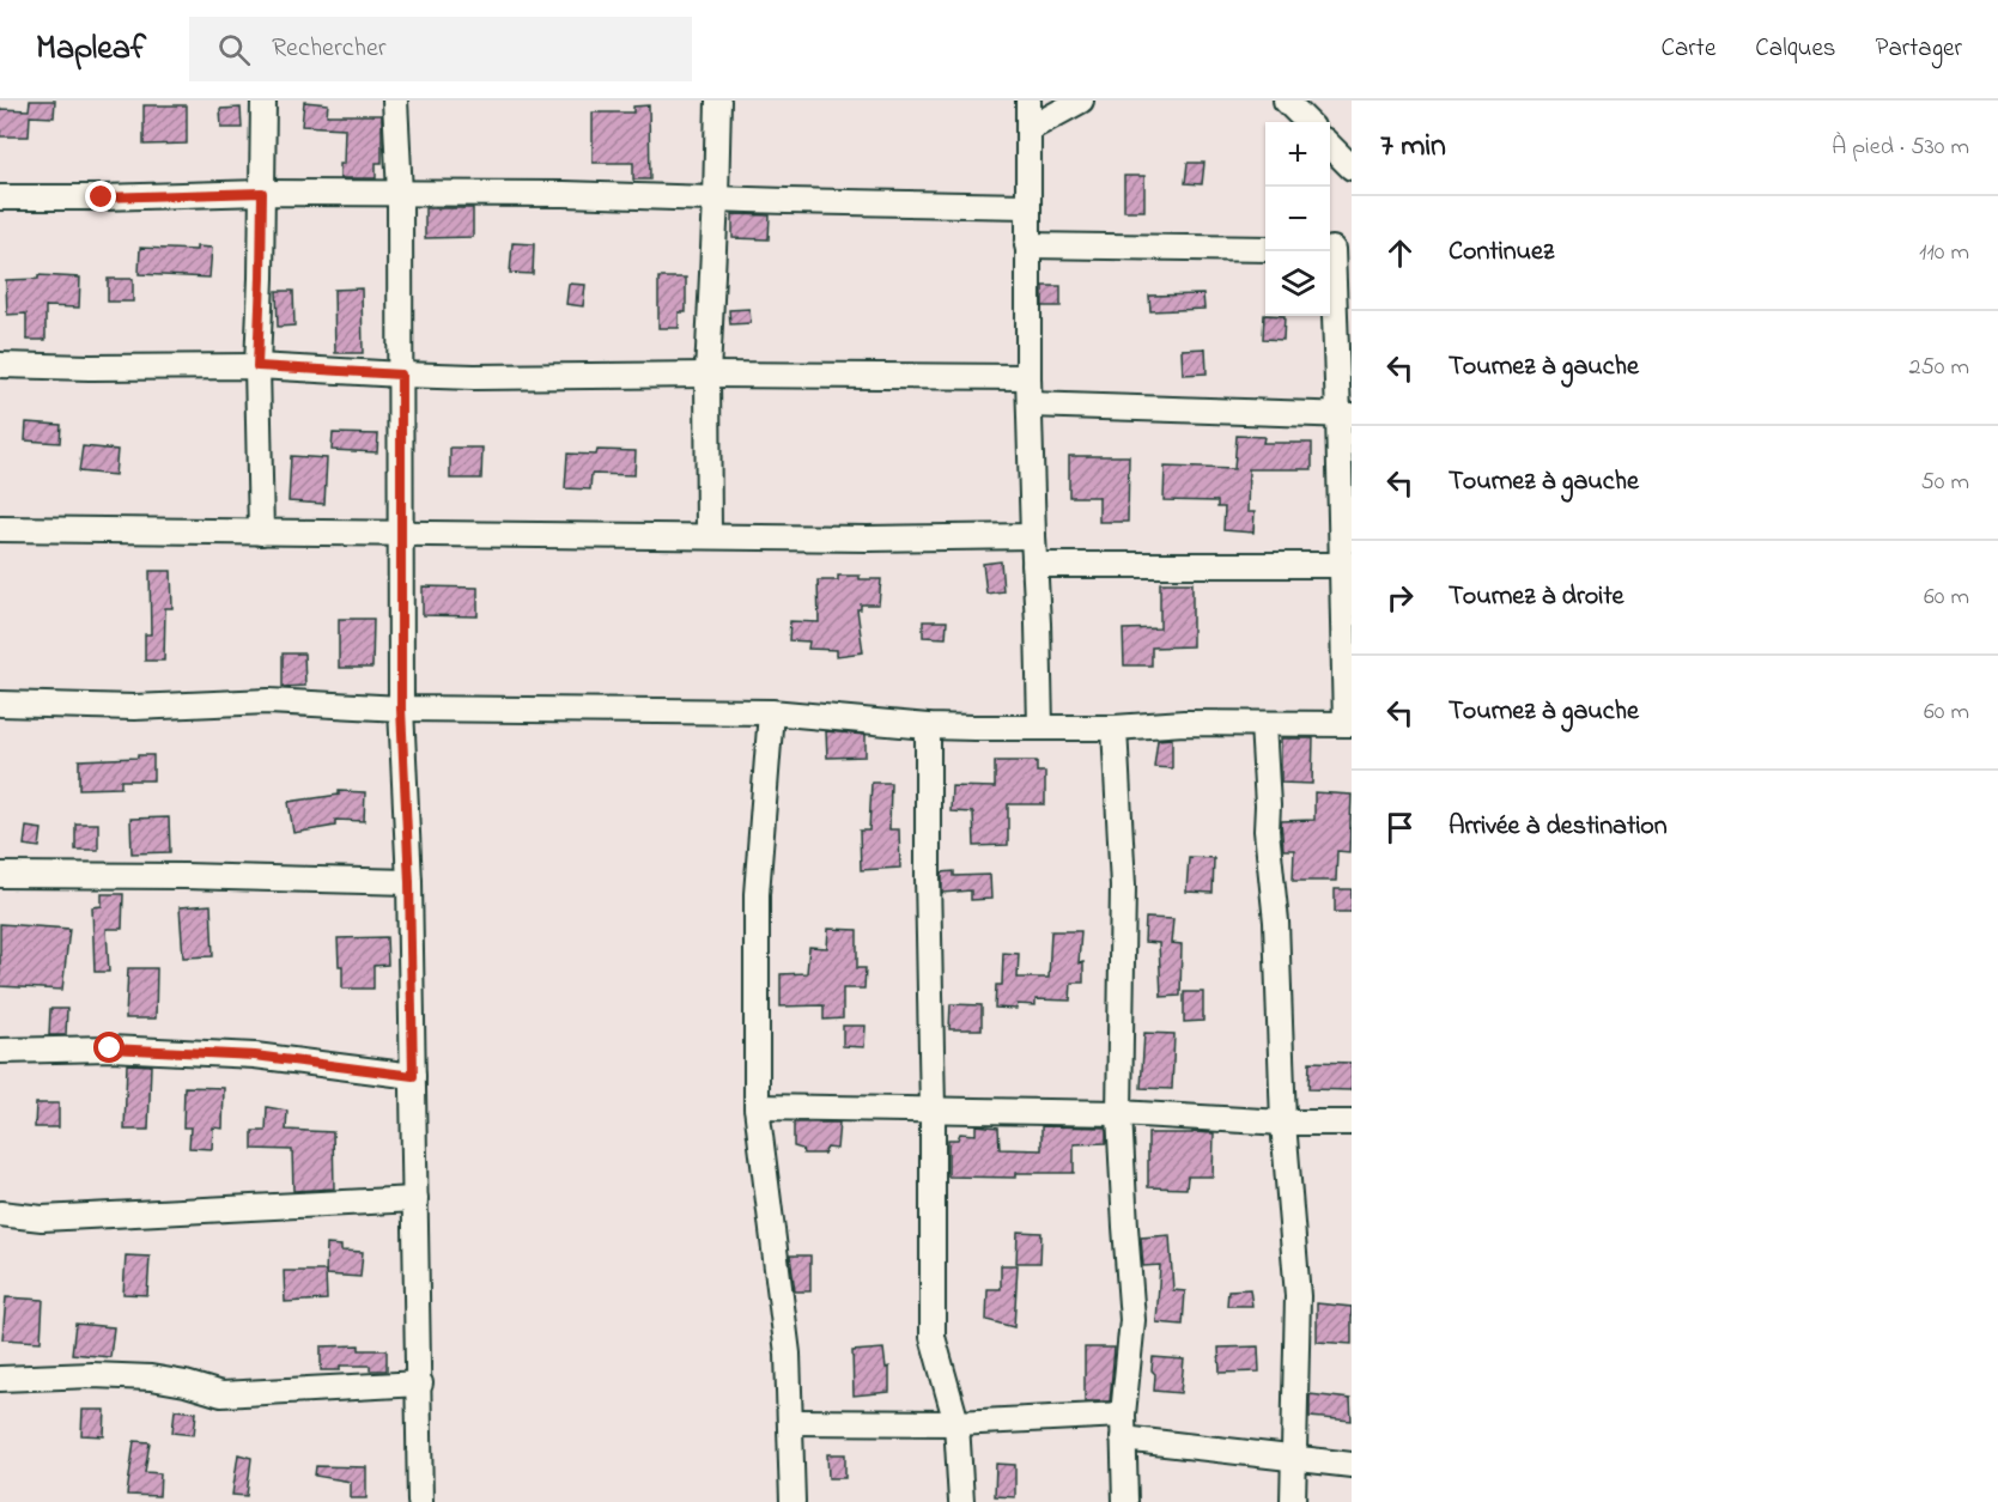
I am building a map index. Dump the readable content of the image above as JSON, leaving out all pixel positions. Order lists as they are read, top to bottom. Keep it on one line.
{"page":{"header":"Mapleaf","search":"Rechercher","nav":["Carte","Calques","Partager"],"heading":["7 min","À pied · 530 m"],"map_buttons":["+","−"],"list":[["Continuez","110 m"],["Tournez à gauche","250 m"],["Tournez à gauche","50 m"],["Tournez à droite","60 m"],["Tournez à gauche","60 m"],"Arrivée à destination"]}}
